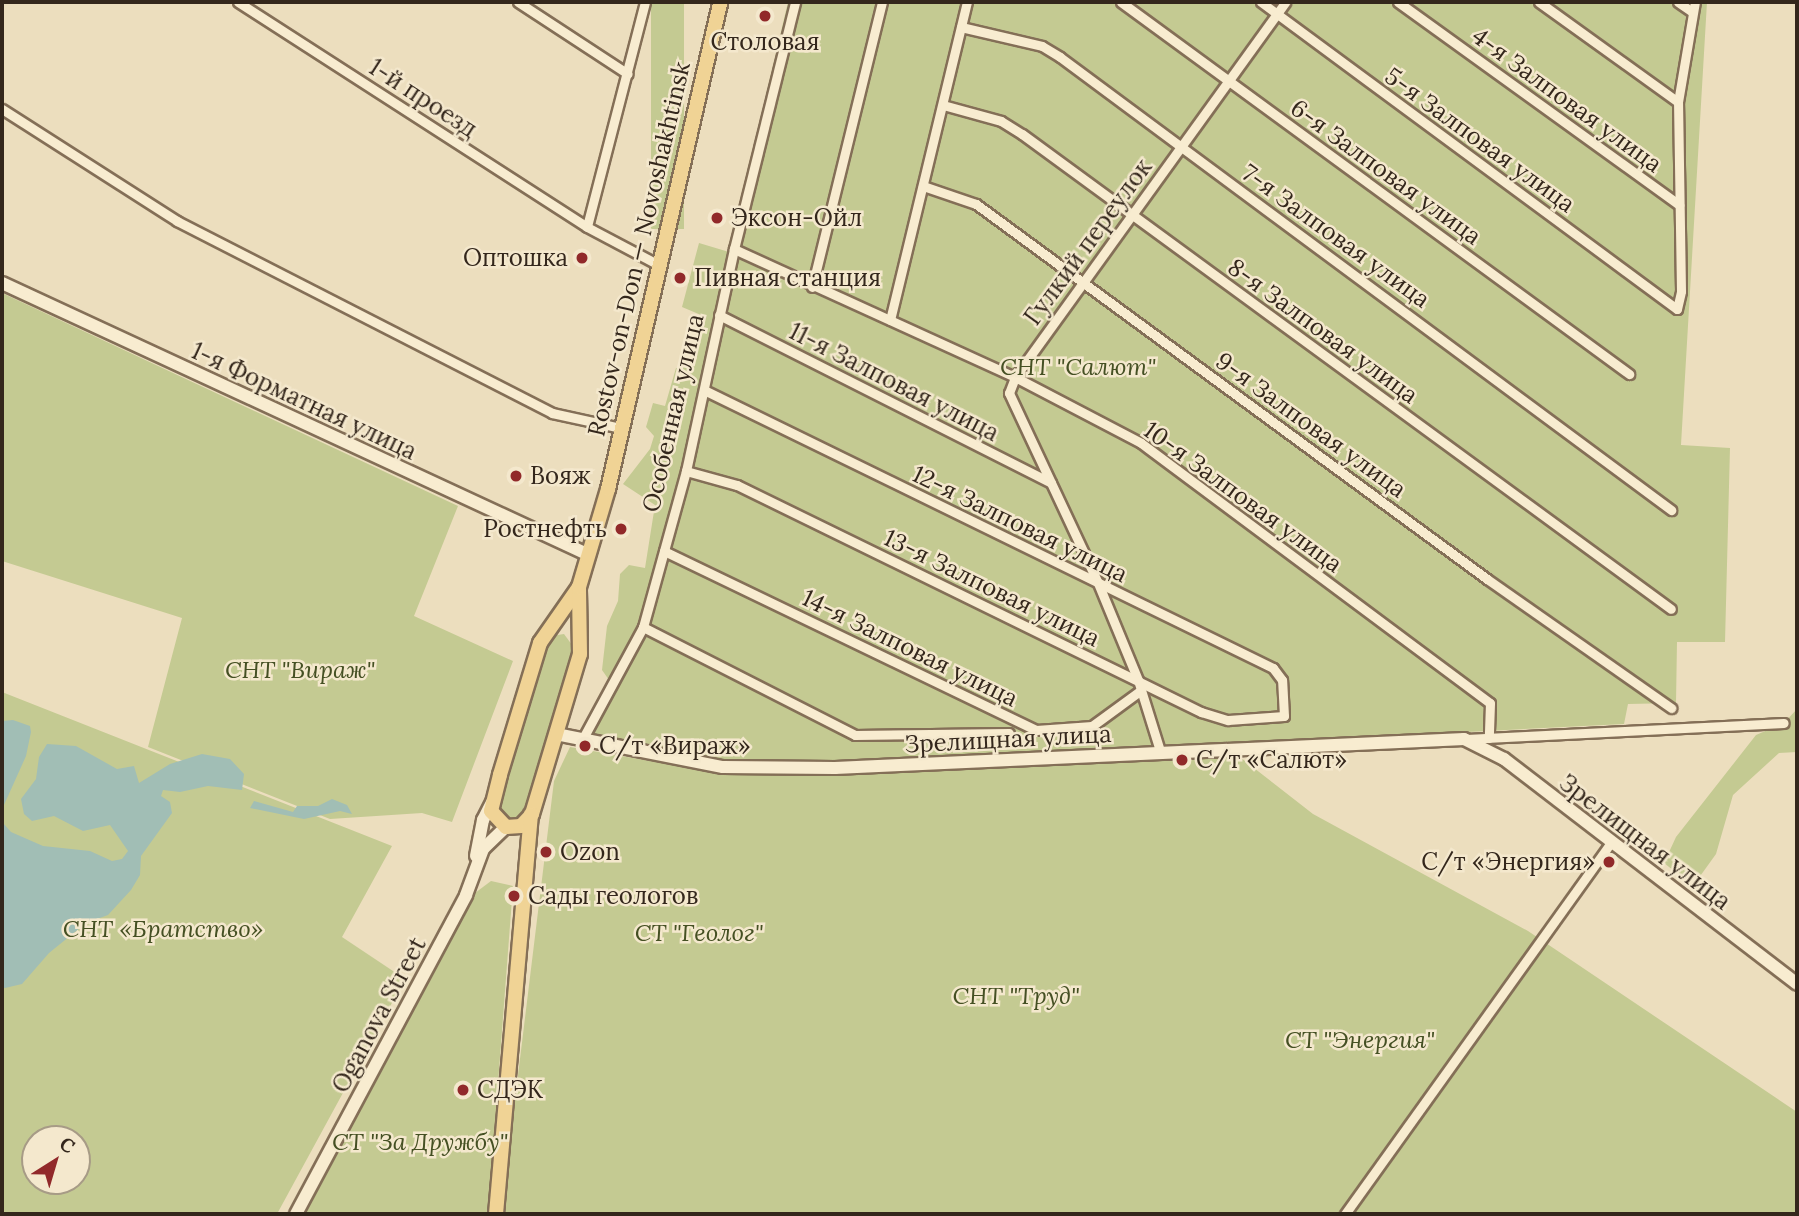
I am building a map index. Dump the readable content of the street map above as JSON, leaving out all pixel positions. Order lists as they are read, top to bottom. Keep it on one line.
{"streets":{"main road":["Rostov-on-Don — Novoshakhtinsk"],"street":["1-й проезд","4-я Залповая улица","5-я Залповая улица","6-я Залповая улица","7-я Залповая улица","Гулкий переулок","8-я Залповая улица","11-я Залповая улица","1-я Форматная улица","Особенная улица","9-я Залповая улица","10-я Залповая улица","12-я Залповая улица","13-я Залповая улица","14-я Залповая улица","Зрелищная улица","Oganova Street"]},"crossings":[["1-й проезд","Rostov-on-Don — Novoshakhtinsk"],["4-я Залповая улица","5-я Залповая улица"],["5-я Залповая улица","Гулкий переулок"],["6-я Залповая улица","Гулкий переулок"],["7-я Залповая улица","Гулкий переулок"],["Гулкий переулок","8-я Залповая улица"],["Гулкий переулок","9-я Залповая улица"],["Гулкий переулок","10-я Залповая улица"],["Rostov-on-Don — Novoshakhtinsk","1-я Форматная улица"],["11-я Залповая улица","Особенная улица"],["Особенная улица","10-я Залповая улица"],["Особенная улица","12-я Залповая улица"],["Особенная улица","13-я Залповая улица"],["Особенная улица","14-я Залповая улица"],["Особенная улица","Зрелищная улица"],["10-я Залповая улица","Зрелищная улица"],["12-я Залповая улица","13-я Залповая улица"]],"parks":["СНТ \"Салют\"","СНТ \"Вираж\"","СНТ «Братство»","СТ \"Геолог\"","СНТ \"Труд\"","СТ \"Энергия\"","СТ \"За Дружбу\""],"places":["Столовая","Эксон-Ойл","Оптошка","Пивная станция","Вояж","Ростнефть","С/т «Вираж»","С/т «Салют»","Ozon","С/т «Энергия»","Сады геологов","СДЭК"],"north":"top right"}
